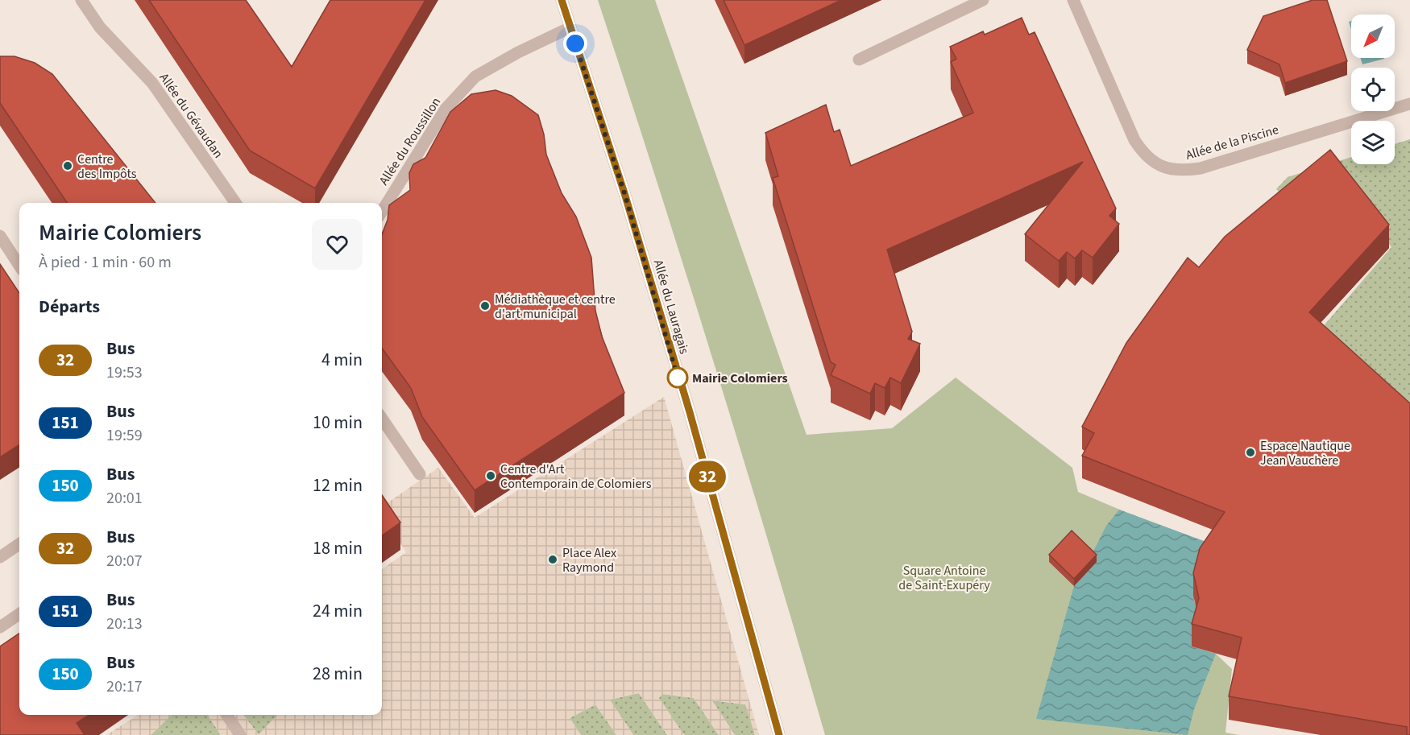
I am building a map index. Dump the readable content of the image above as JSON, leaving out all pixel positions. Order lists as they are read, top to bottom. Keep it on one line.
{"streets":{"street":["Allée du Gévaudan","Allée du Roussillon","Allée de la Piscine","Allée du Lauragais"]},"crossings":[["Allée du Roussillon","Allée du Lauragais"]],"parks":["Square Antoine de Saint-Exupéry"],"places":["Centre des Impôts","Médiathèque et centre d'art municipal","Mairie Colomiers","Espace Nautique Jean Vauchère","Centre d'Art Contemporain de Colomiers","Place Alex Raymond"],"lines":["bus line 32"],"north":"bottom left","page":{"on_map":"32","heading":[["Mairie Colomiers","À pied · 1 min · 60 m"],"Départs"],"list":[{"mark":"32","name":"Bus","note":"19:53","value":"4 min"},{"mark":"151","name":"Bus","note":"19:59","value":"10 min"},{"mark":"150","name":"Bus","note":"20:01","value":"12 min"},{"mark":"32","name":"Bus","note":"20:07","value":"18 min"},{"mark":"151","name":"Bus","note":"20:13","value":"24 min"},{"mark":"150","name":"Bus","note":"20:17","value":"28 min"}]}}
